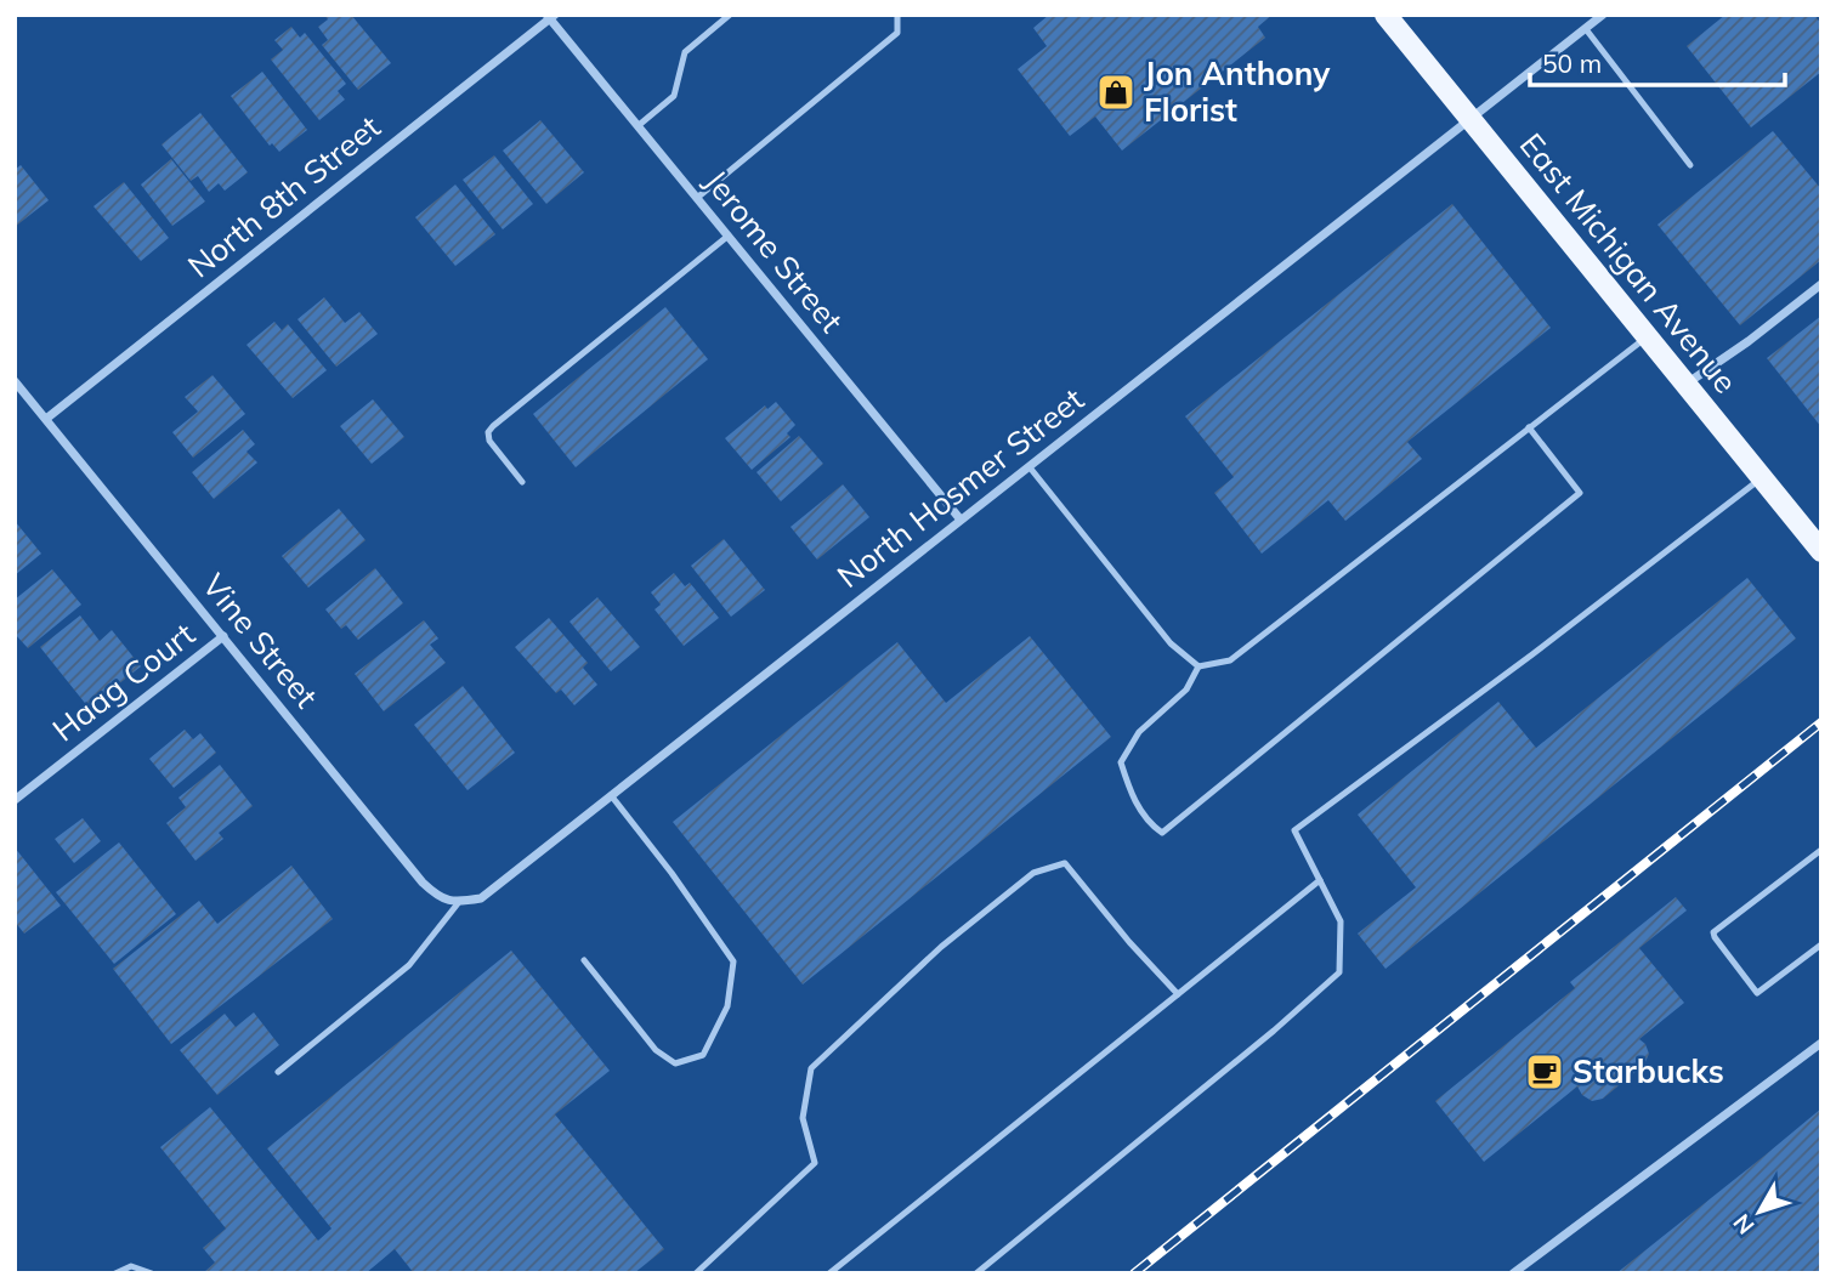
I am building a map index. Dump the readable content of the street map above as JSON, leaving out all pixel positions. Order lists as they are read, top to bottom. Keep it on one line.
{"streets":{"main road":["East Michigan Avenue"],"street":["North 8th Street","Jerome Street","North Hosmer Street","Vine Street","Haag Court"]},"crossings":[["North 8th Street","Jerome Street"],["North 8th Street","Vine Street"],["Jerome Street","North Hosmer Street"],["East Michigan Avenue","North Hosmer Street"],["North Hosmer Street","Vine Street"],["Vine Street","Haag Court"]],"places":{"shop":["Jon Anthony Florist"],"cafe":["Starbucks"]},"scale_bar":"50 m","north":"bottom left"}
